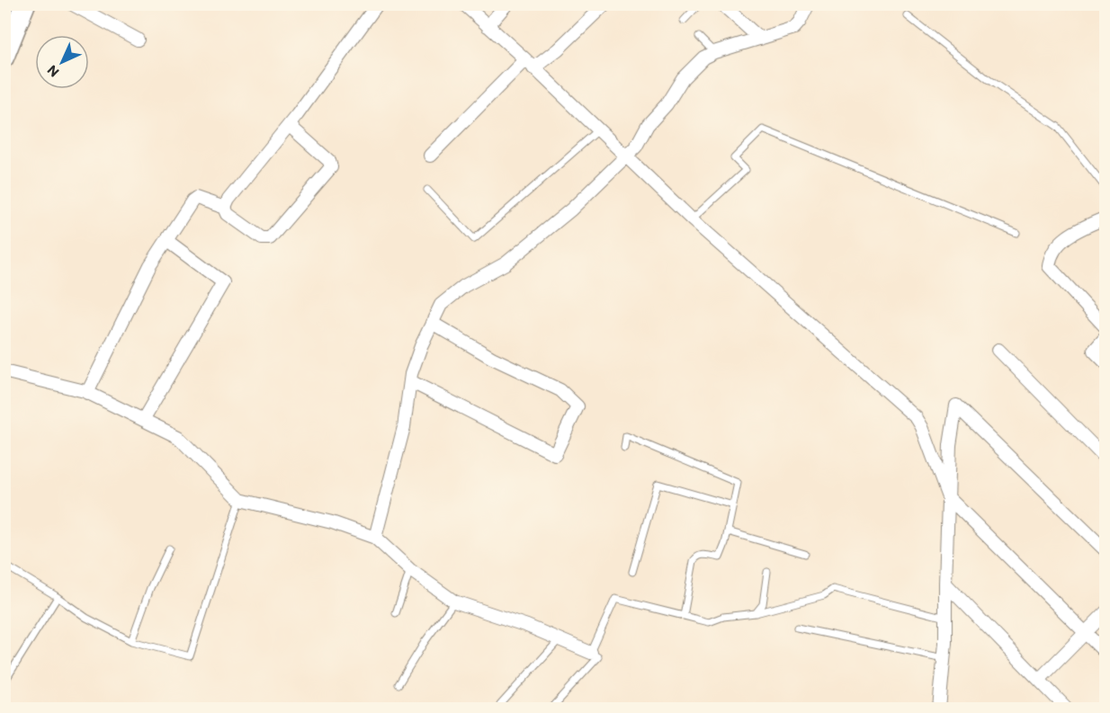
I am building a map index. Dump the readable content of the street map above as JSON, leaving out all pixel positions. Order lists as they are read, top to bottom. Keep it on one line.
{"north":"bottom left"}
